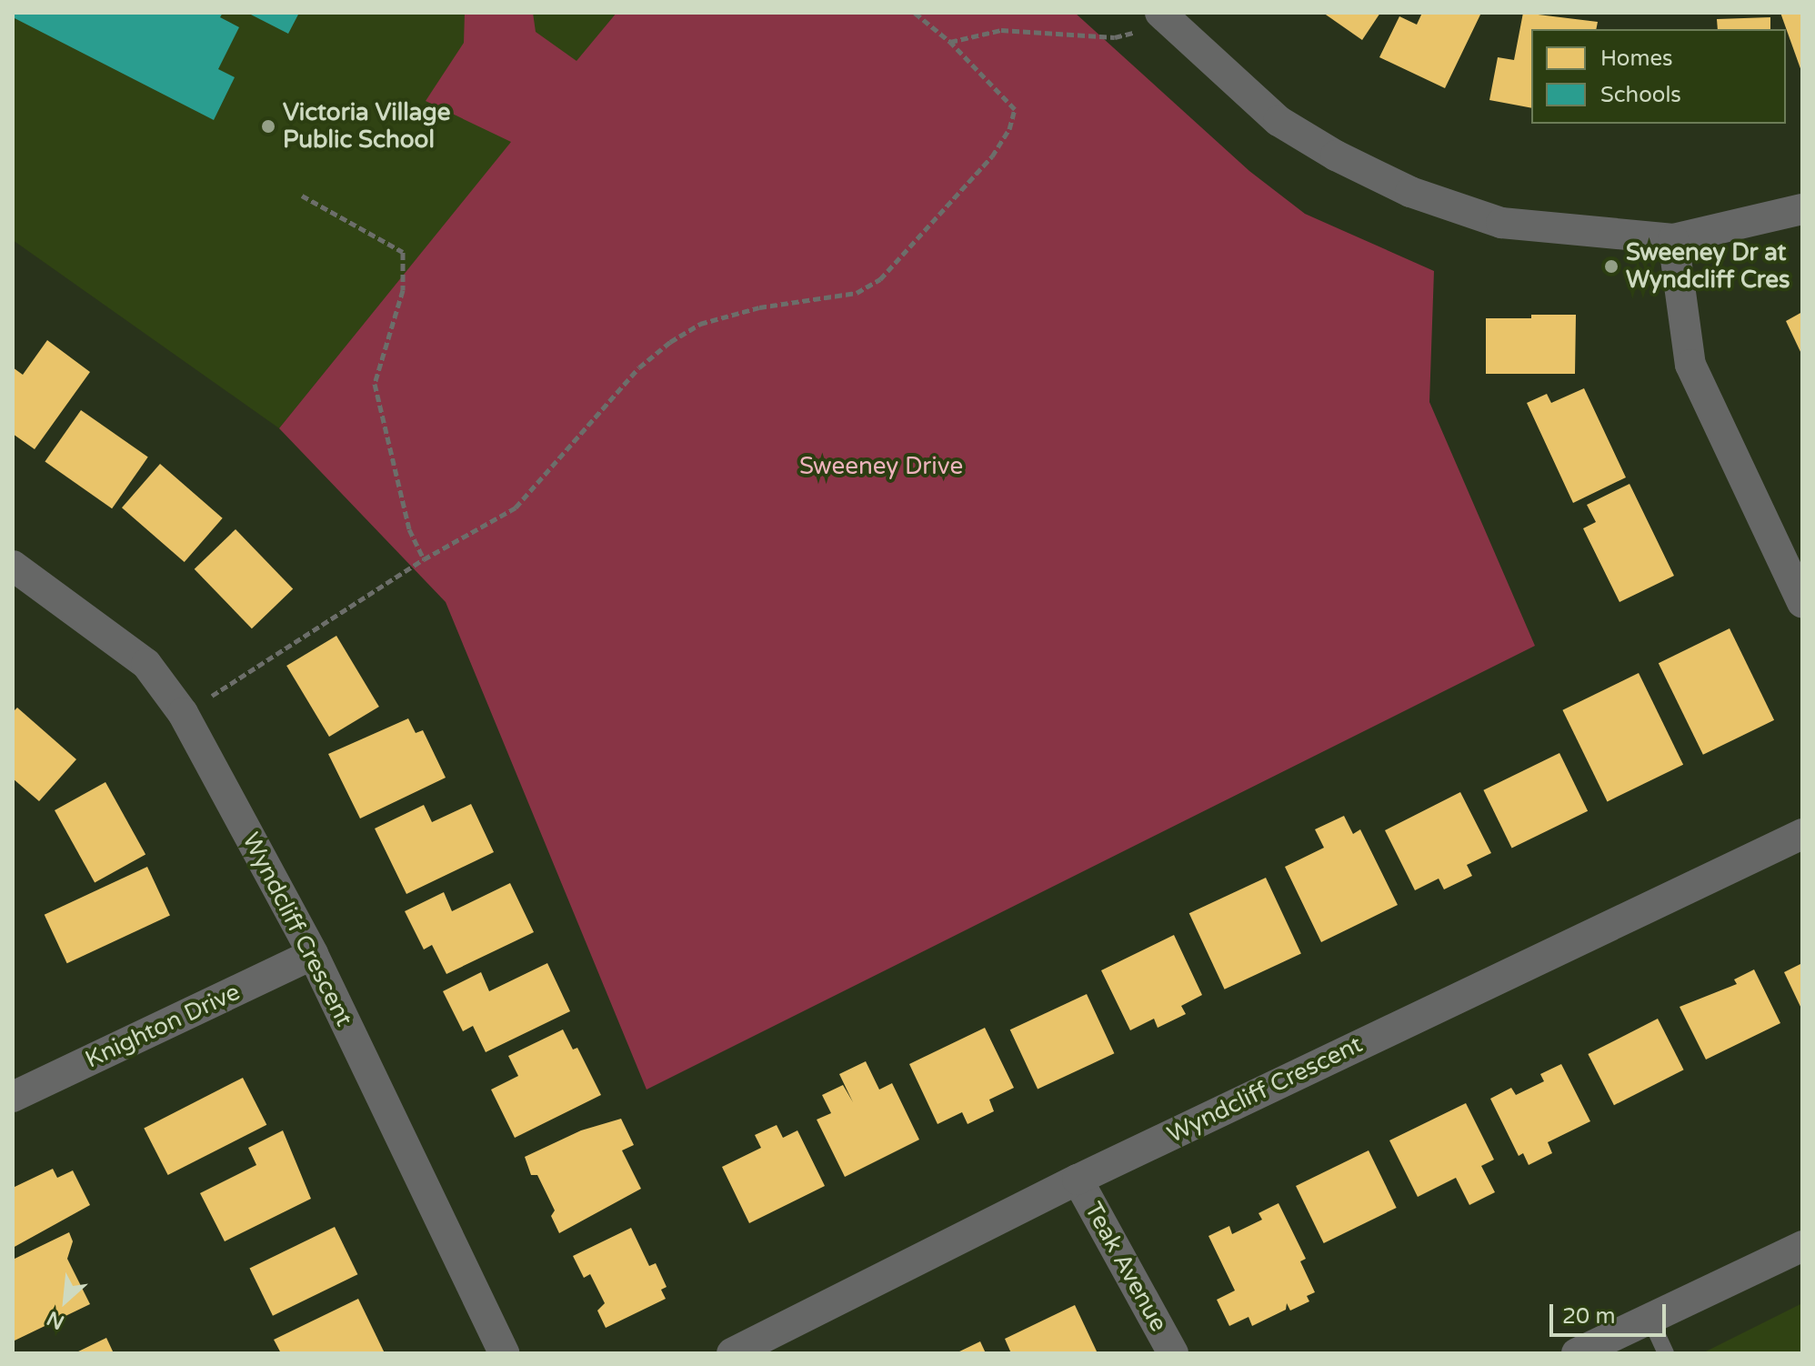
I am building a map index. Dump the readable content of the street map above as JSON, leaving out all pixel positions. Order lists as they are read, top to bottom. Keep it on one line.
{"streets":{"street":["Wyndcliff Crescent","Knighton Drive","Teak Avenue"]},"crossings":[["Wyndcliff Crescent","Knighton Drive"],["Wyndcliff Crescent","Teak Avenue"]],"parks":["Sweeney Drive"],"places":["Victoria Village Public School","Sweeney Dr at Wyndcliff Cres"],"legend":["Homes","Schools"],"scale_bar":"20 m","north":"bottom left"}
